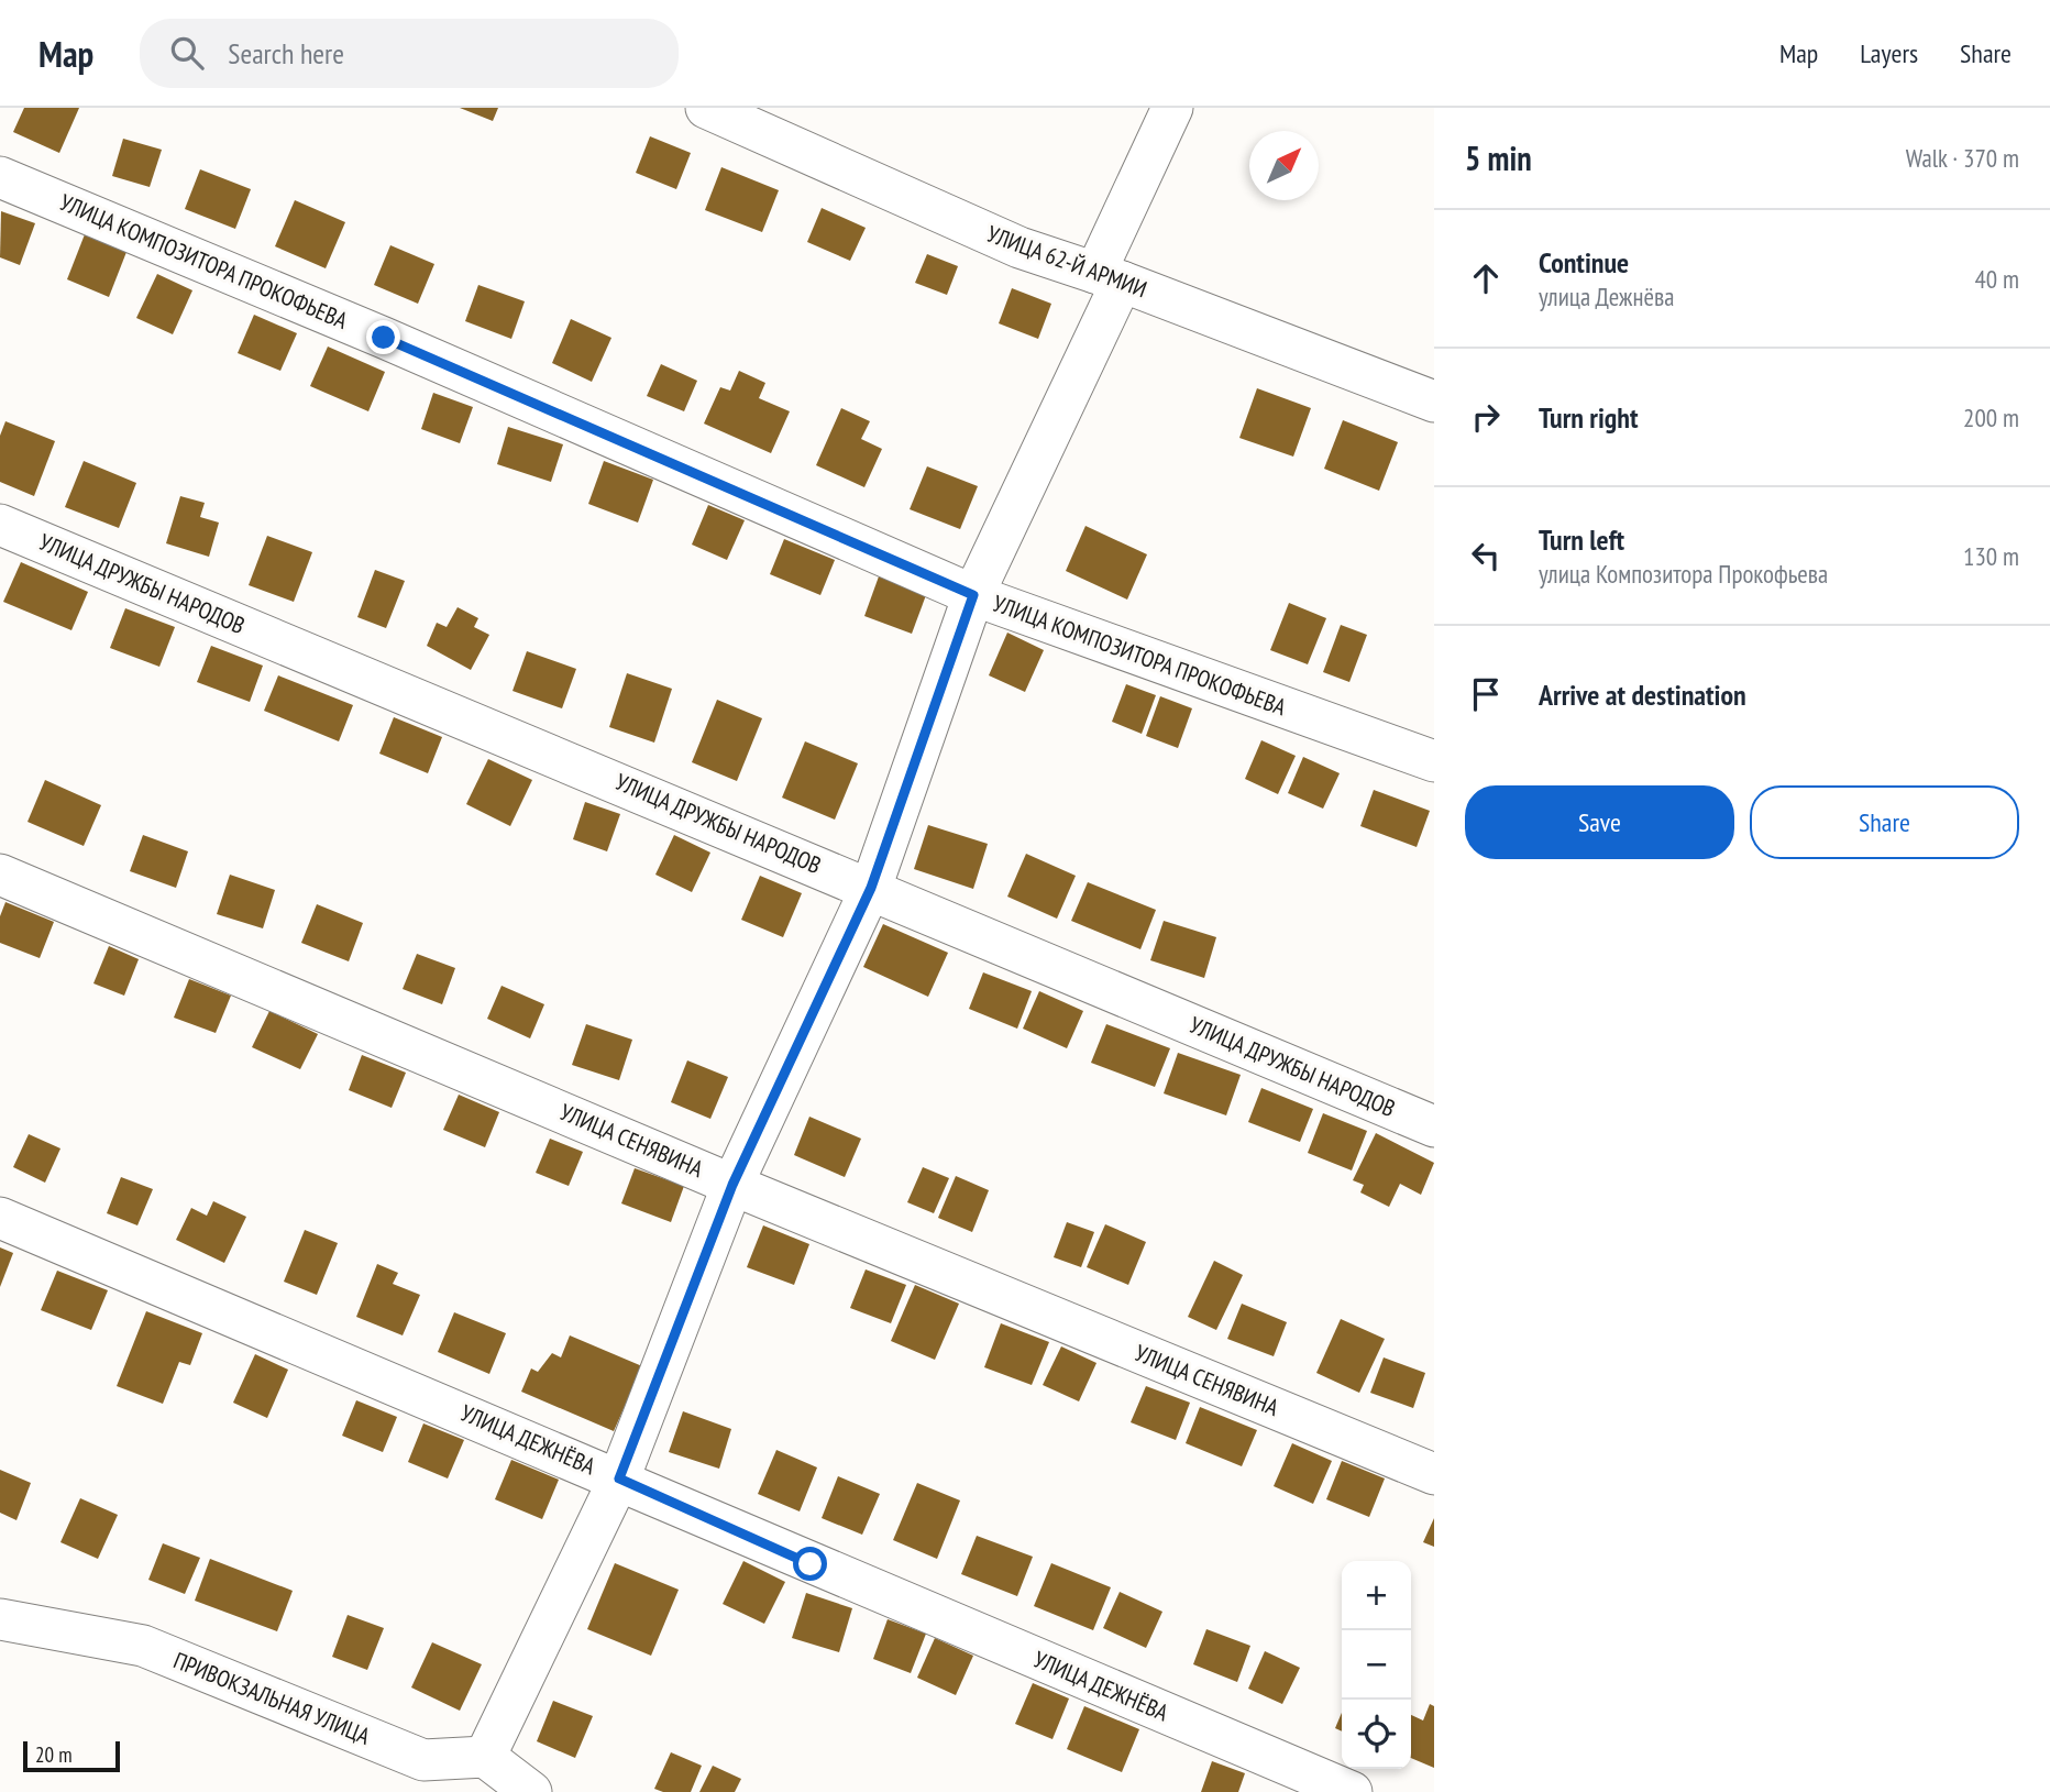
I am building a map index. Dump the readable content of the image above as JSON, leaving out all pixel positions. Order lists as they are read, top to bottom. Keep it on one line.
{"streets":{"street":["УЛИЦА КОМПОЗИТОРА ПРОКОФЬЕВА","УЛИЦА 62-Й АРМИИ","УЛИЦА ДРУЖБЫ НАРОДОВ","УЛИЦА СЕНЯВИНА","УЛИЦА ДЕЖНЁВА","ПРИВОКЗАЛЬНАЯ УЛИЦА"]},"scale_bar":"20 m","north":"top right","page":{"header":"Map","search":"Search here","nav":["Map","Layers","Share"],"heading":["5 min","Walk · 370 m"],"list":[["Continue","улица Дежнёва","40 m"],["Turn right","200 m"],["Turn left","улица Композитора Прокофьева","130 m"],"Arrive at destination"],"buttons":["Save","Share"],"map_buttons":["+","−"],"scale":"20 m"}}
